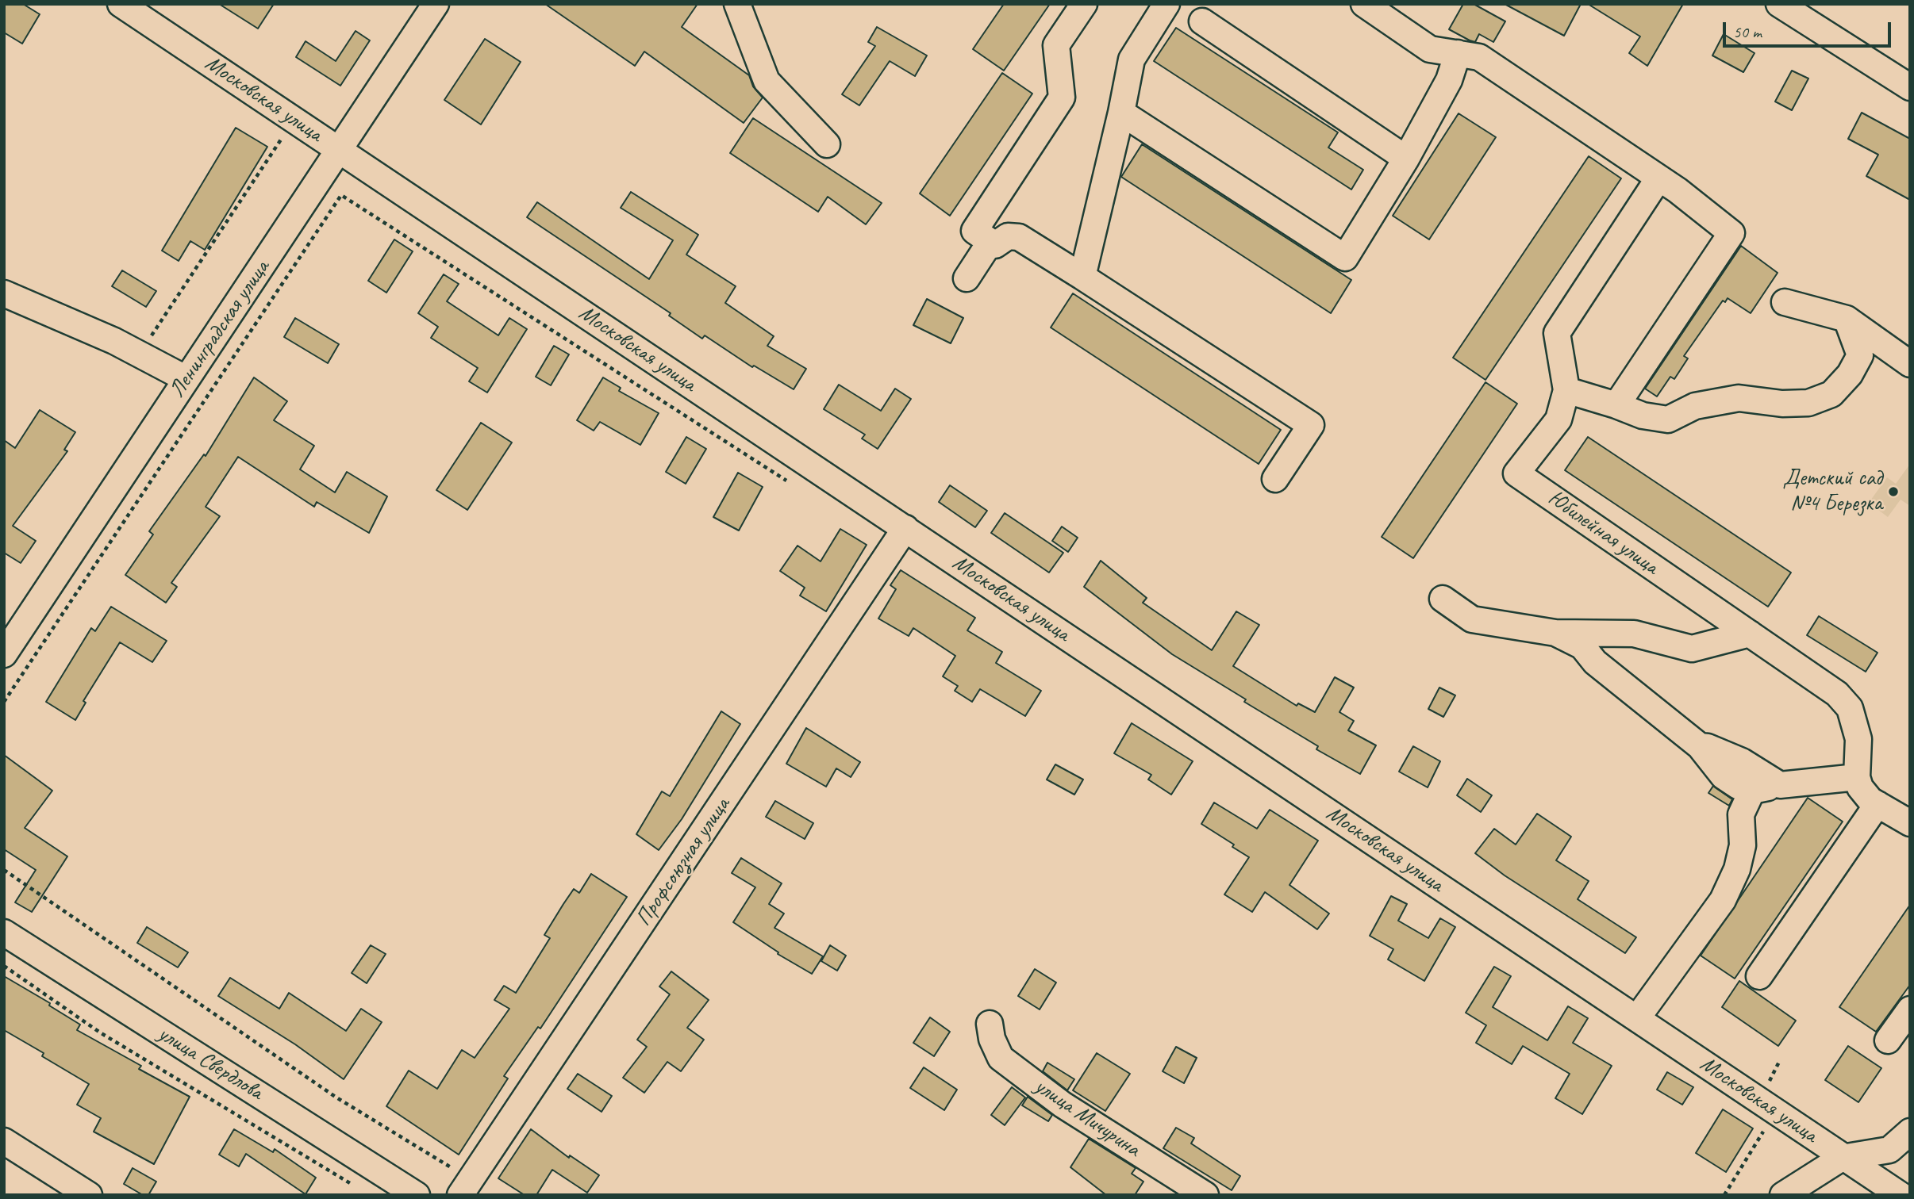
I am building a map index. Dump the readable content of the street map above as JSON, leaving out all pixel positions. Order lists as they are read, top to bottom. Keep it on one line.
{"streets":{"street":["Московская улица","Ленинградская улица","Юбилейная улица","Профсоюзная улица","улица Свердлова","улица Мичурина"]},"crossings":[["Московская улица","Ленинградская улица"],["Московская улица","Профсоюзная улица"]],"places":["Детский сад №4 Березка"],"scale_bar":"50 m"}
